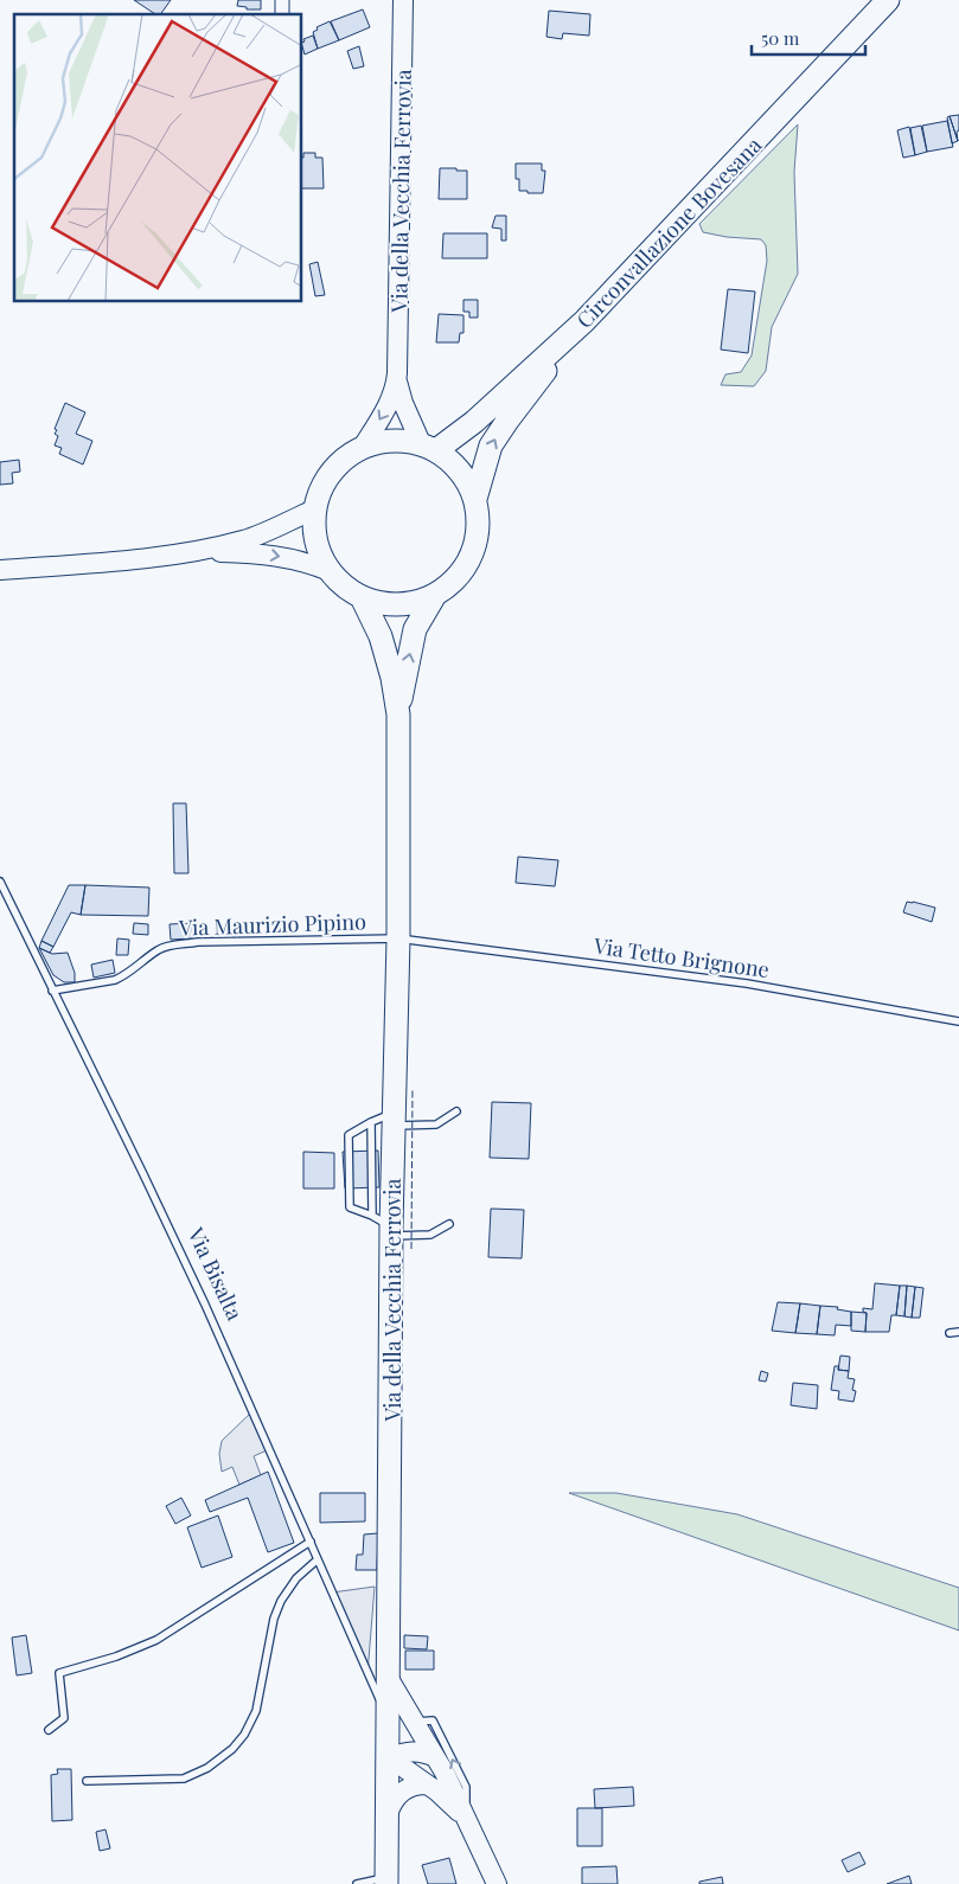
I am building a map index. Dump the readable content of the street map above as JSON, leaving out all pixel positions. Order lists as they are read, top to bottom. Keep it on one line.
{"streets":{"main road":["Via della Vecchia Ferrovia","Circonvallazione Bovesana"],"street":["Via Bisalta"],"lane":["Via Maurizio Pipino","Via Tetto Brignone"]},"crossings":[["Via della Vecchia Ferrovia","Circonvallazione Bovesana"],["Via della Vecchia Ferrovia","Via Maurizio Pipino"],["Via della Vecchia Ferrovia","Via Tetto Brignone"],["Via della Vecchia Ferrovia","Via Bisalta"],["Via Maurizio Pipino","Via Tetto Brignone"],["Via Maurizio Pipino","Via Bisalta"]],"scale_bar":"50 m"}
